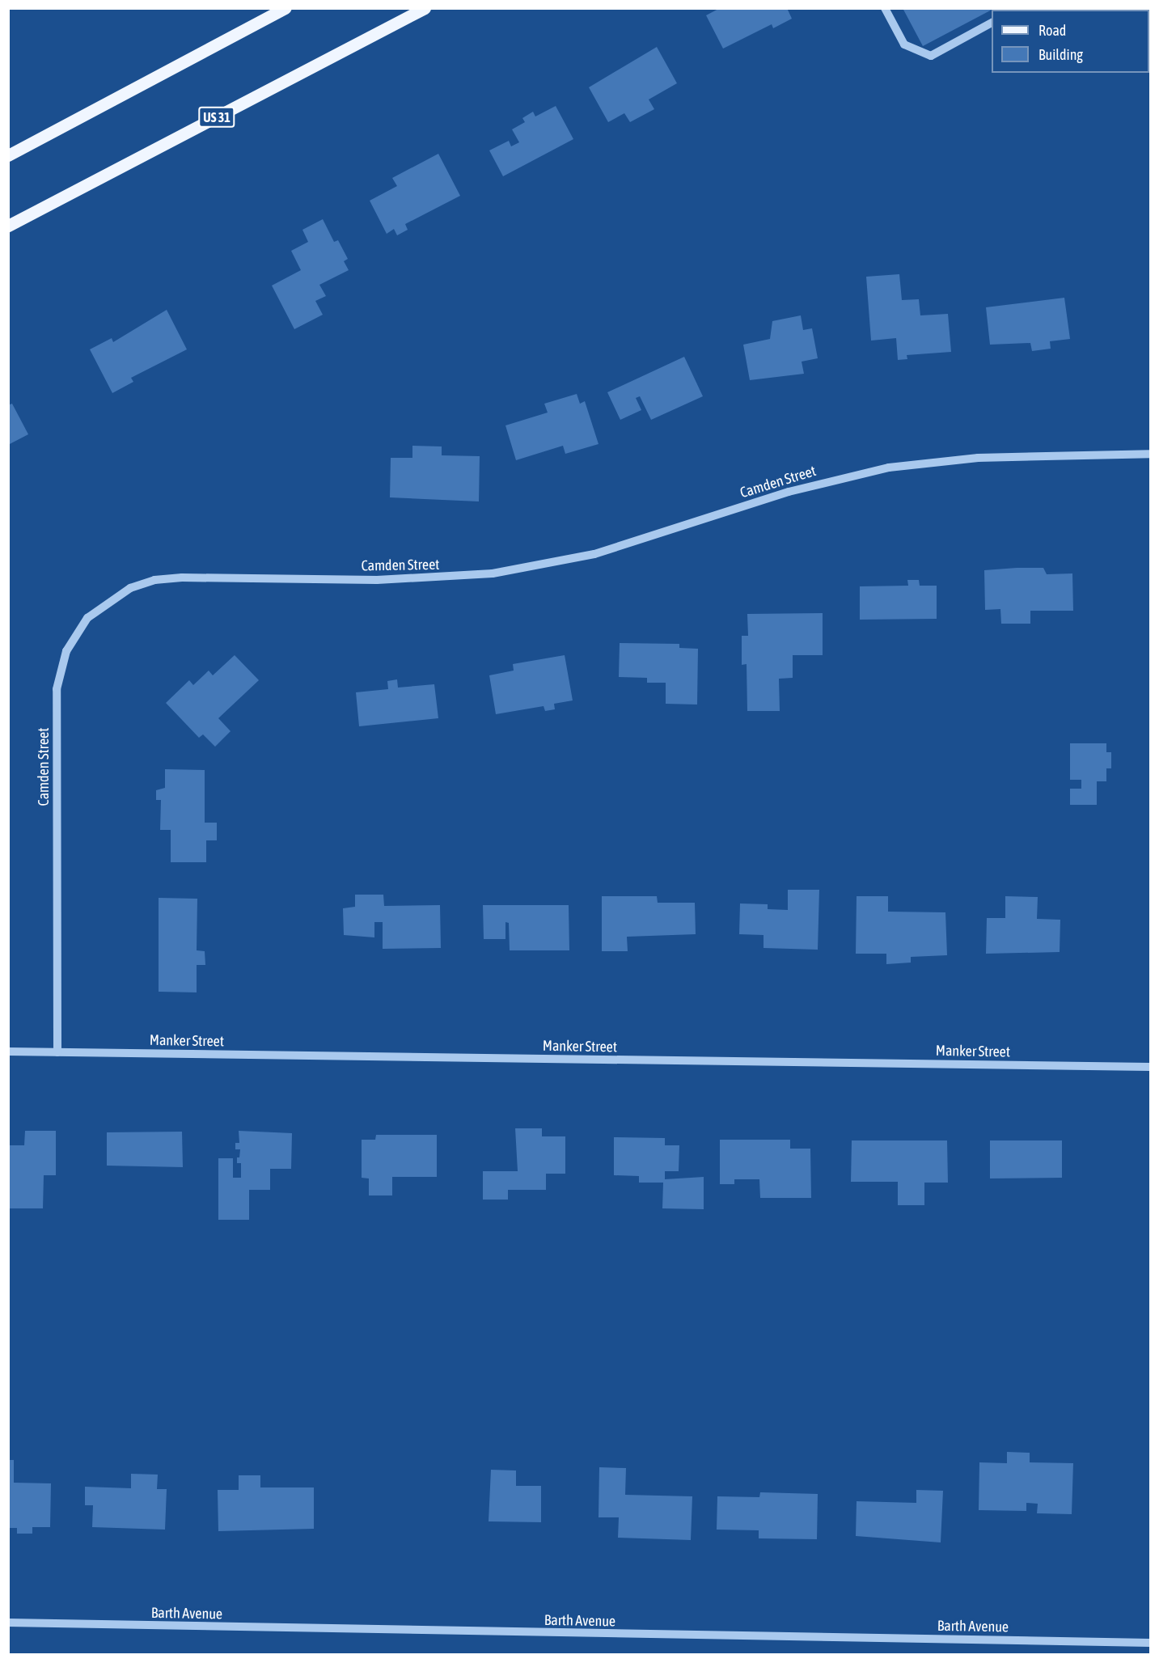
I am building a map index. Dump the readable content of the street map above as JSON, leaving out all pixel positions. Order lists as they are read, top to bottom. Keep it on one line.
{"streets":{"main road":["US 31"],"street":["Camden Street","Manker Street","Barth Avenue"]},"crossings":[["Camden Street","Manker Street"]],"legend":["Road","Building"]}
